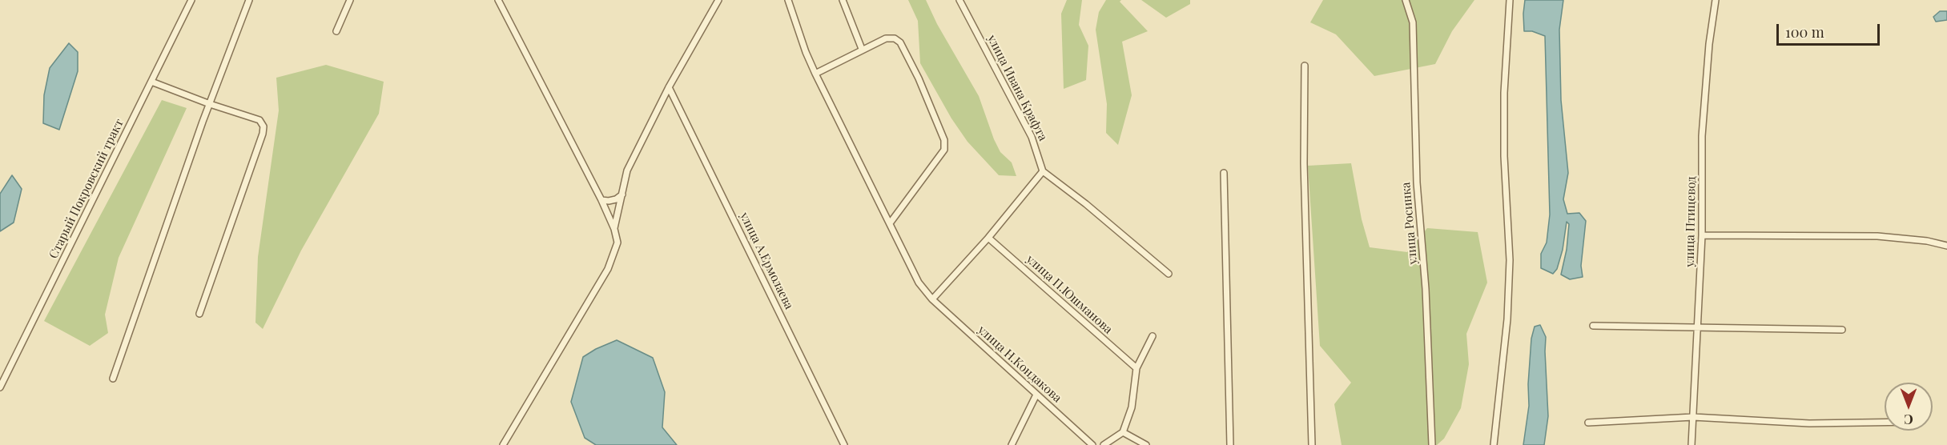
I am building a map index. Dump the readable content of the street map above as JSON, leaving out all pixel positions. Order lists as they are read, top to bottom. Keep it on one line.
{"streets":{"street":["улица Ивана Крафта","Старый Покровский тракт","улица Птицевод","улица Росинка","улица А.Ермолаева","улица П.Юшманова","улица Н.Кондакова"]},"scale_bar":"100 m","north":"bottom"}
